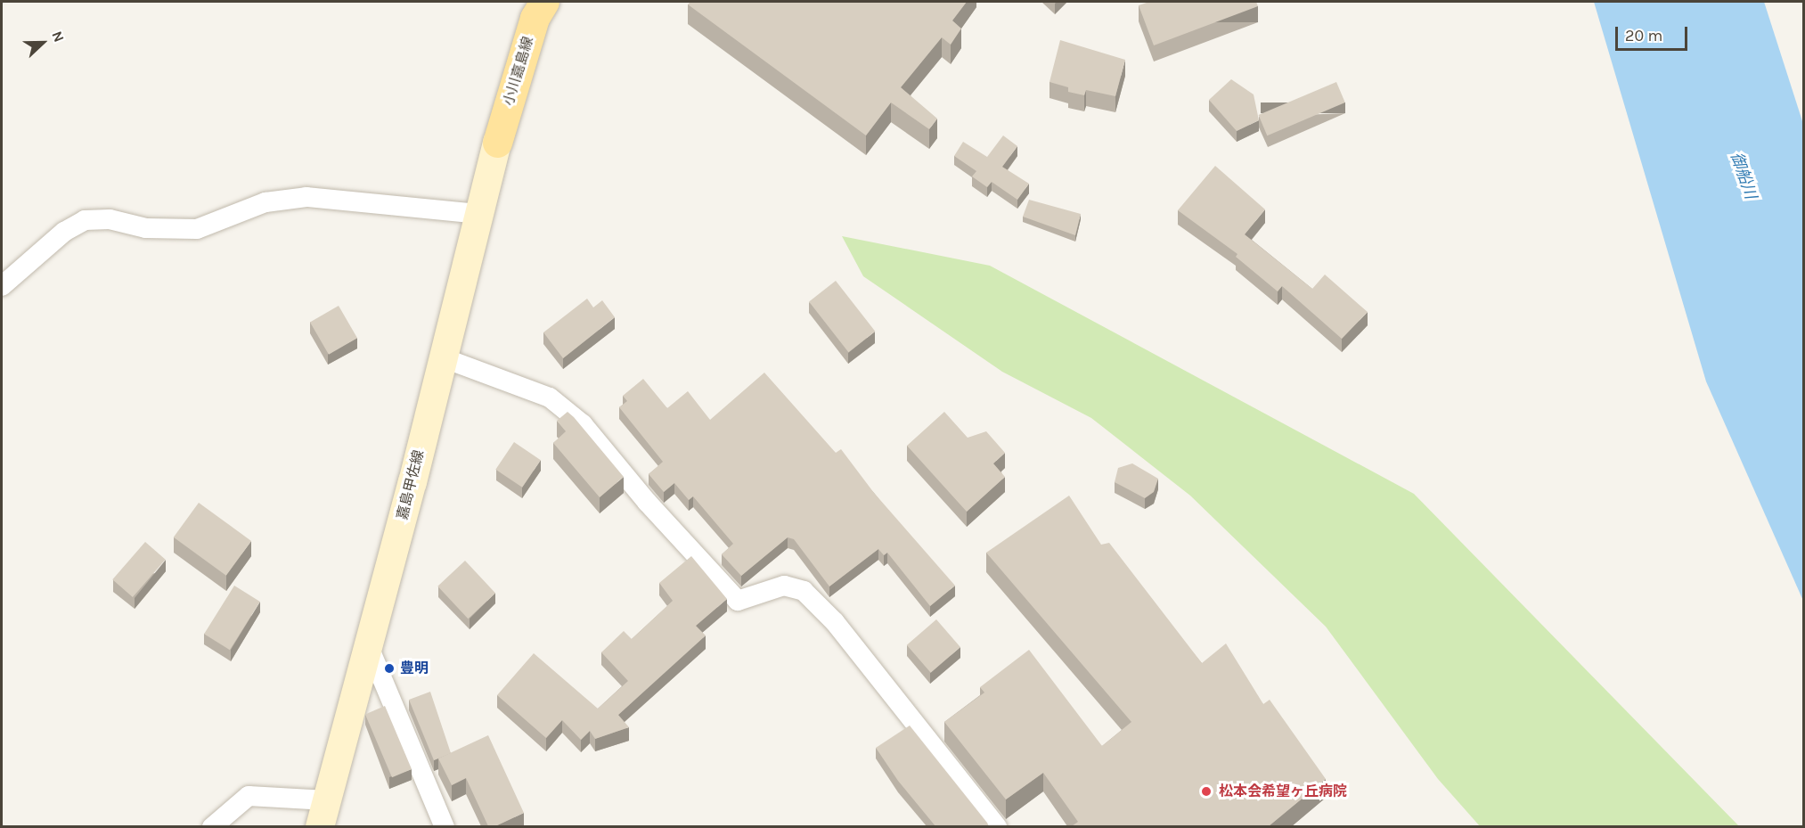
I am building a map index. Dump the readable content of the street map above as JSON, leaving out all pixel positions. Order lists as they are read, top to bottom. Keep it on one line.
{"streets":{"main road":["小川嘉島線","嘉島甲佐線"]},"crossings":[["小川嘉島線","嘉島甲佐線"]],"water":["御船川"],"places":["豊明","松本会希望ヶ丘病院"],"scale_bar":"20 m","north":"right"}
